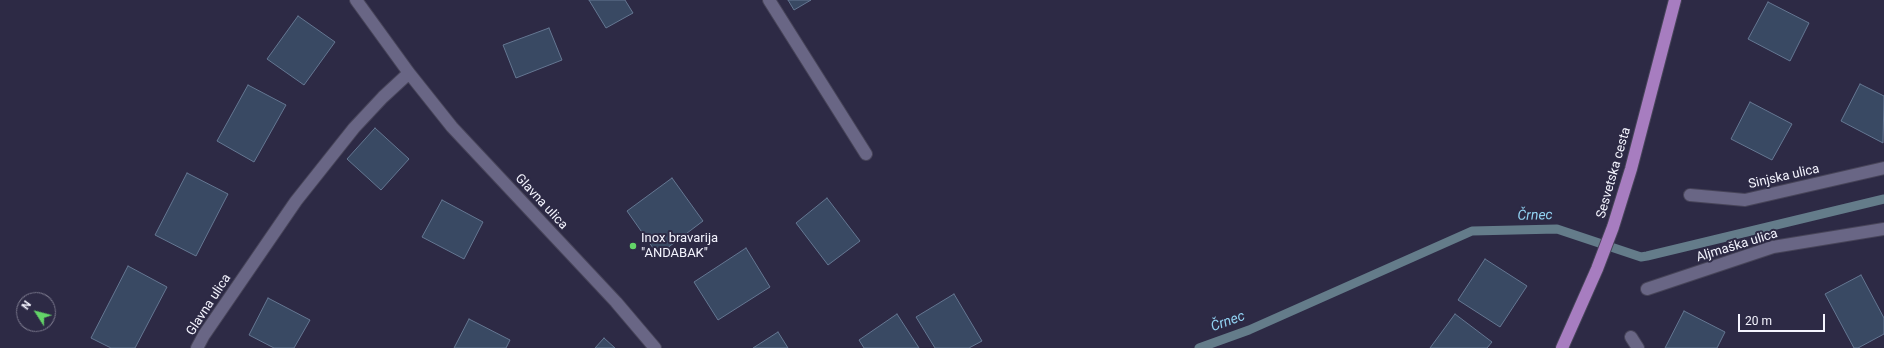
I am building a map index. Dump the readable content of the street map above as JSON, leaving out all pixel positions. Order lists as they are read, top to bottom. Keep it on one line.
{"streets":{"main road":["Sesvetska cesta"],"street":["Sinjska ulica","Glavna ulica","Aljmaška ulica"]},"water":["Črnec"],"places":["Inox bravarija \"ANDABAK\""],"scale_bar":"20 m","north":"top left"}
